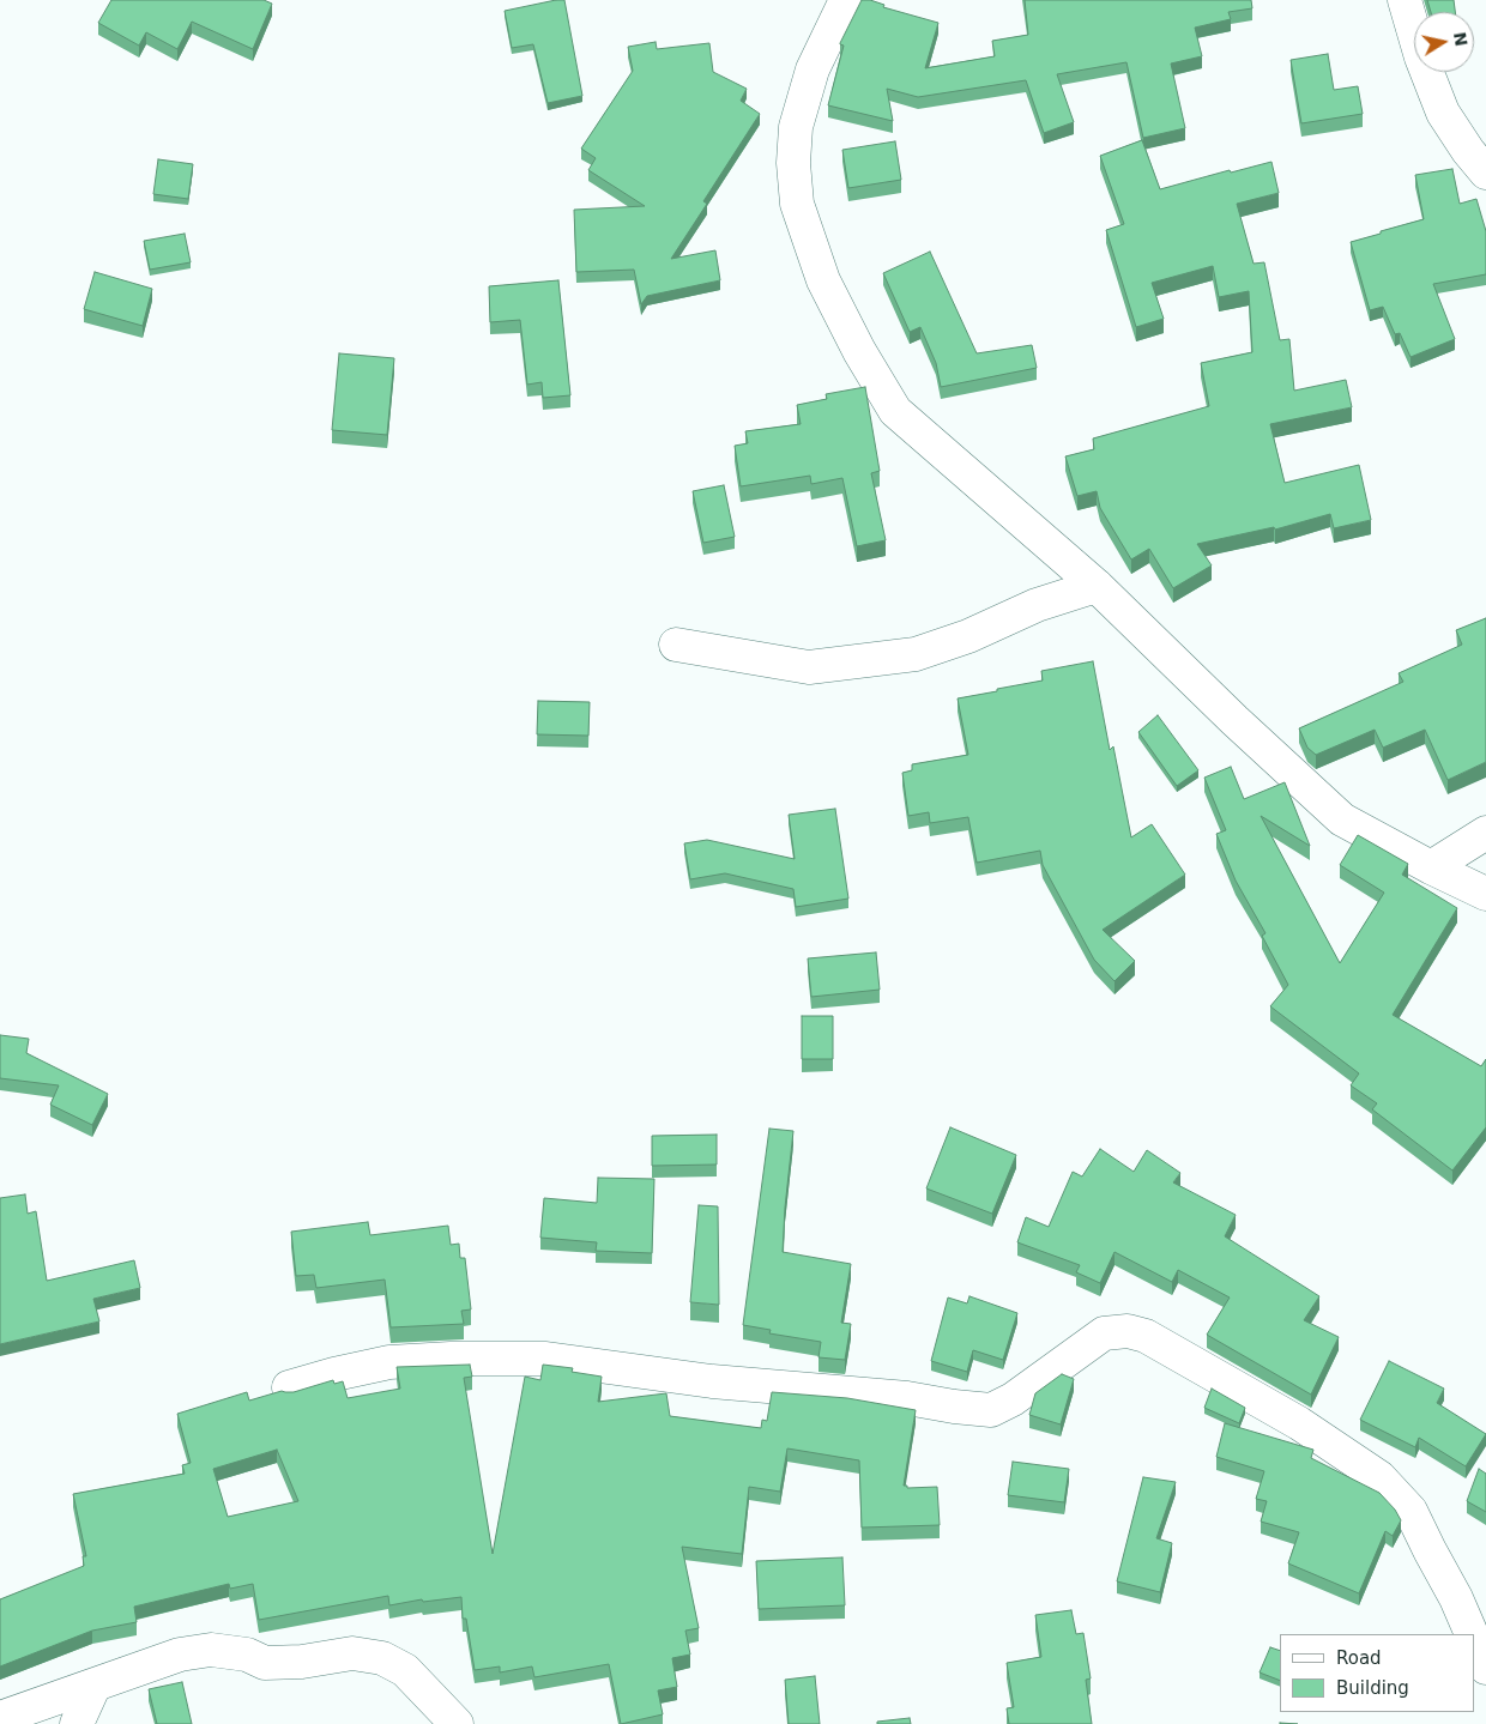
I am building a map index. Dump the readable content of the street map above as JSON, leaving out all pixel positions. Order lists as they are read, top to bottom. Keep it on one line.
{"legend":["Road","Building"],"north":"right"}
